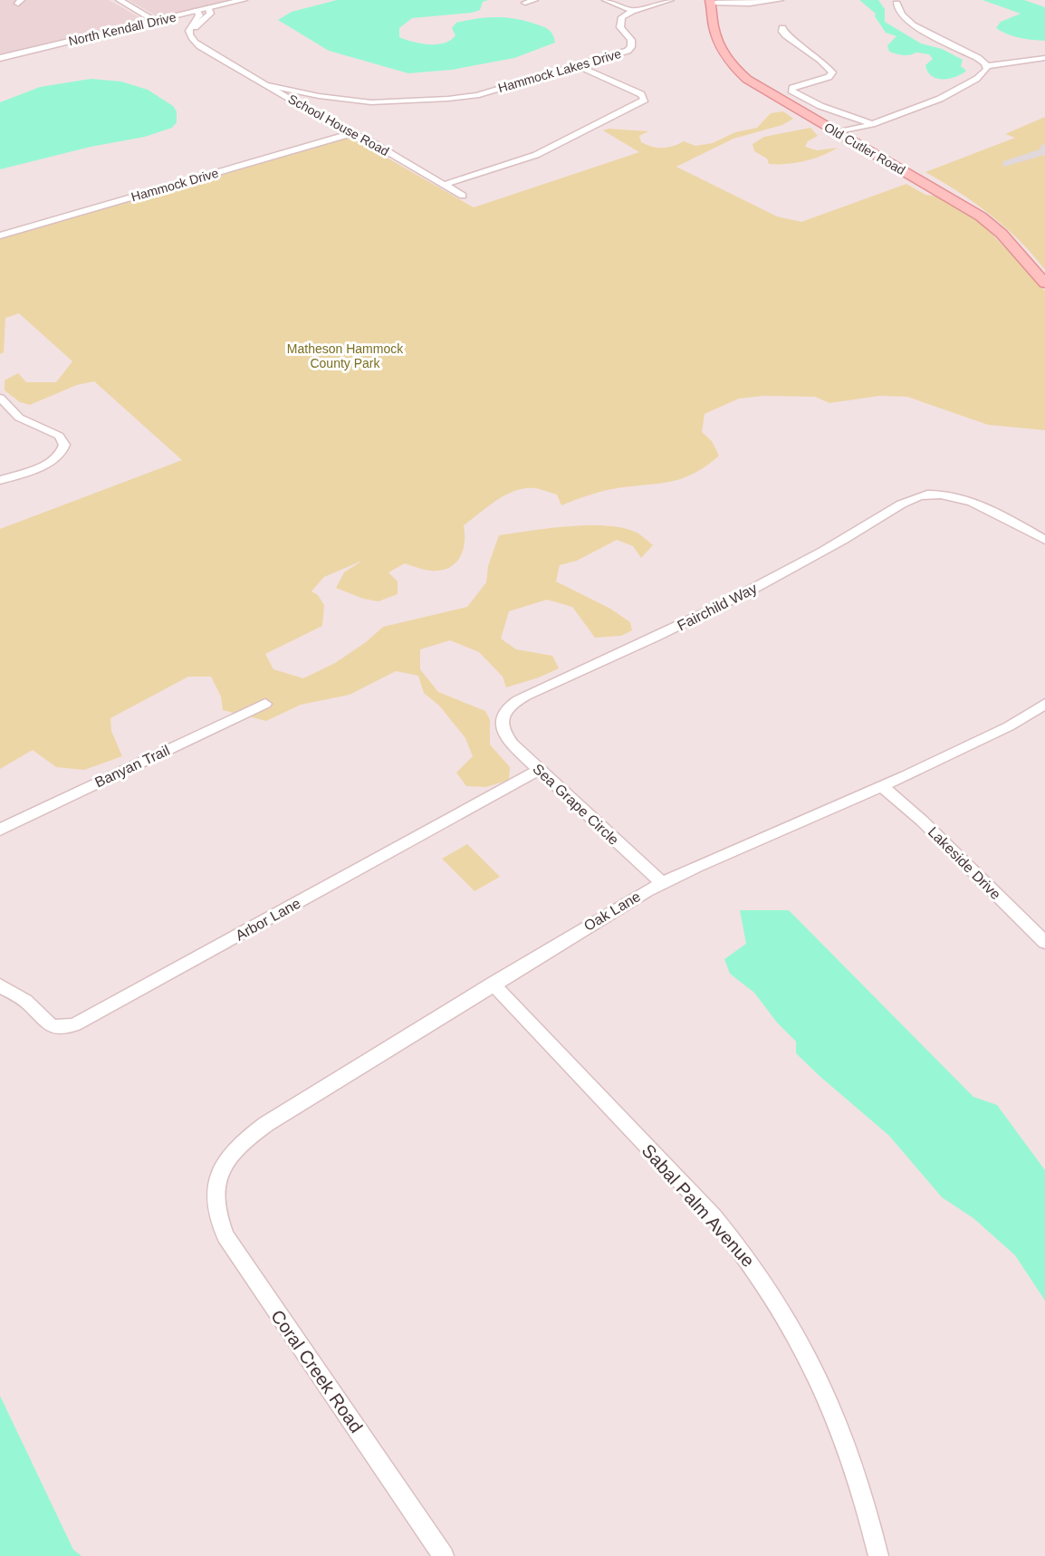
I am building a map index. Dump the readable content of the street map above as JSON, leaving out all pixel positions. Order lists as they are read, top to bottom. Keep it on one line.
{"streets":{"main road":["Old Cutler Road"],"street":["North Kendall Drive","Hammock Lakes Drive","School House Road","Hammock Drive","Fairchild Way","Banyan Trail","Sea Grape Circle","Lakeside Drive","Oak Lane","Arbor Lane","Sabal Palm Avenue","Coral Creek Road"]},"crossings":[["Hammock Lakes Drive","School House Road"],["School House Road","Hammock Drive"],["Fairchild Way","Sea Grape Circle"],["Sea Grape Circle","Oak Lane"],["Sea Grape Circle","Arbor Lane"],["Lakeside Drive","Oak Lane"],["Oak Lane","Sabal Palm Avenue"],["Oak Lane","Coral Creek Road"]],"parks":["Matheson Hammock County Park"]}
